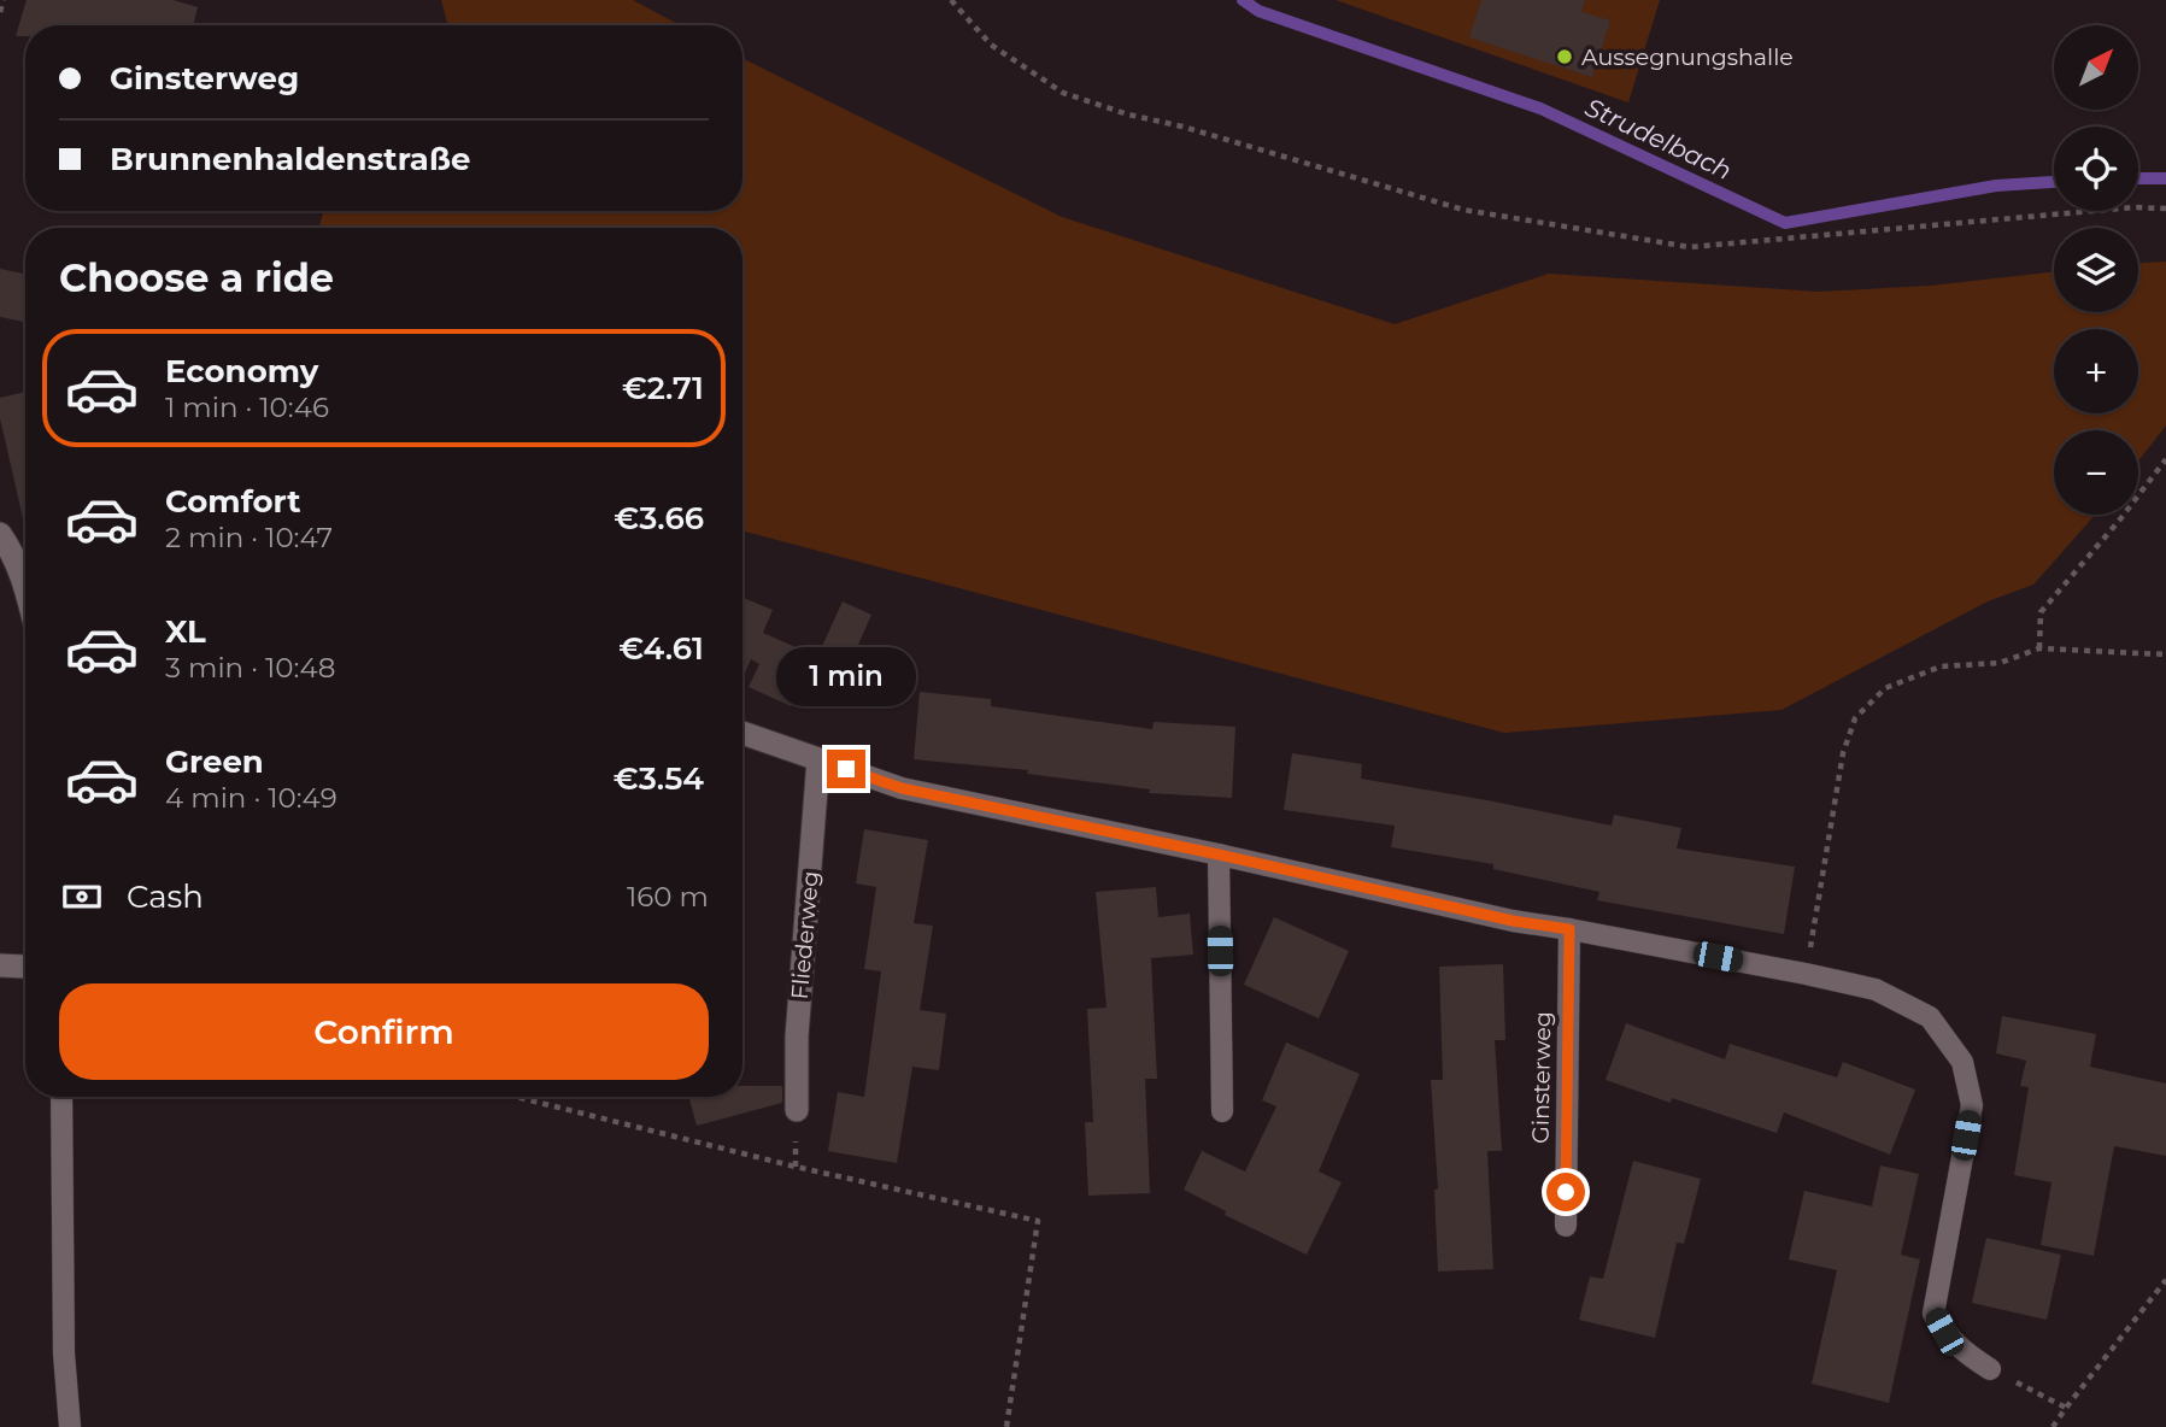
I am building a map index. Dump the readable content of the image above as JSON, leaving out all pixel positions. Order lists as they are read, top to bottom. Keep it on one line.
{"streets":{"street":["Fliederweg"],"lane":["Ginsterweg"]},"water":["Strudelbach"],"places":["Aussegnungshalle"],"north":"top right","page":{"map_buttons":["+","−"],"banner":["Ginsterweg","Brunnenhaldenstraße"],"heading":"Choose a ride","list":[{"name":"Economy","note":"1 min · 10:46","value":"€2.71"},{"name":"Comfort","note":"2 min · 10:47","value":"€3.66"},{"name":"XL","note":"3 min · 10:48","value":"€4.61"},{"name":"Green","note":"4 min · 10:49","value":"€3.54"}],"bubble":"1 min","pay":["Cash","160 m"],"buttons":"Confirm"}}
